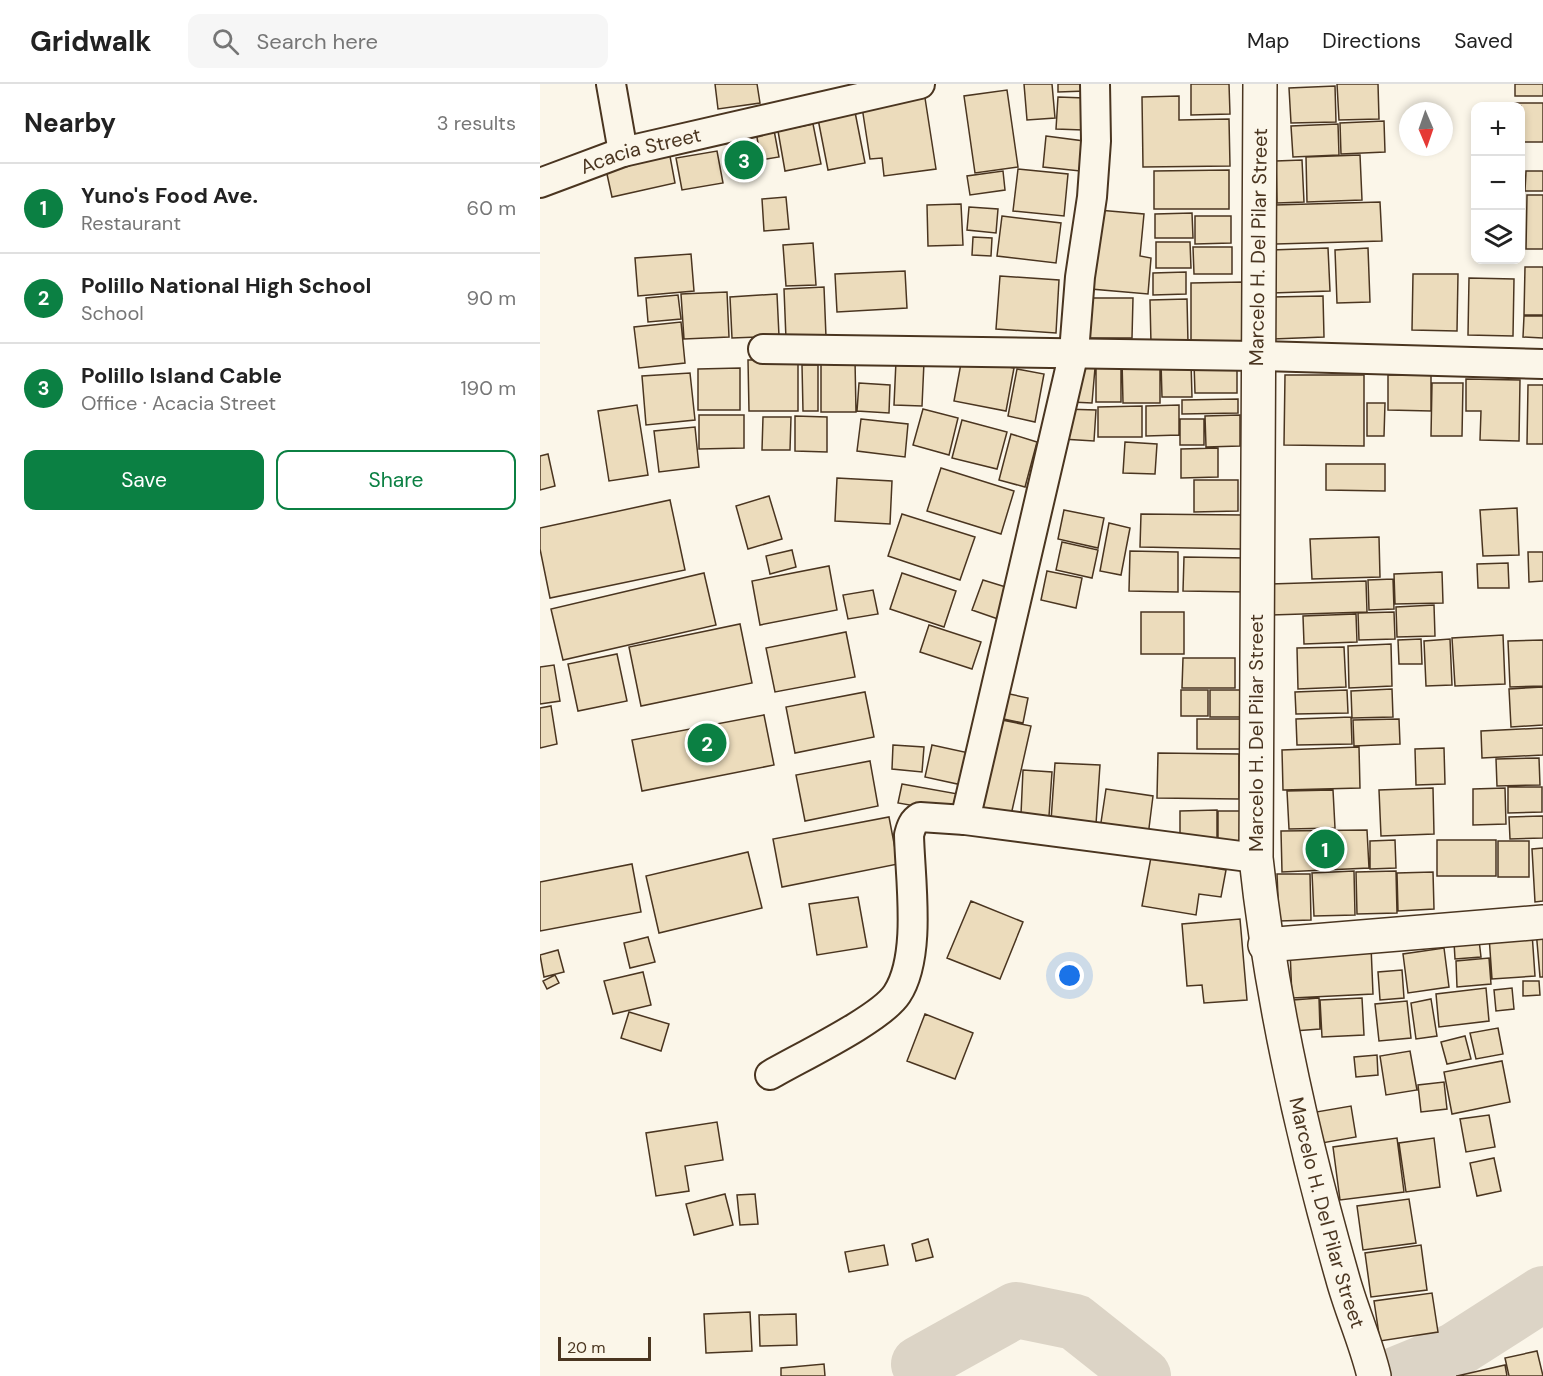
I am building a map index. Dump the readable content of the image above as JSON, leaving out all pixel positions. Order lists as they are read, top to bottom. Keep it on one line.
{"streets":{"main road":["Marcelo H. Del Pilar Street"],"street":["Acacia Street"]},"scale_bar":"20 m","north":"bottom","page":{"header":"Gridwalk","search":"Search here","nav":["Map","Directions","Saved"],"heading":["Nearby","3 results"],"map_buttons":["+","−"],"pins":["3","2","1"],"list":[{"mark":"1","name":"Yuno's Food Ave.","note":"Restaurant","value":"60 m"},{"mark":"2","name":"Polillo National High School","note":"School","value":"90 m"},{"mark":"3","name":"Polillo Island Cable","note":"Office · Acacia Street","value":"190 m"}],"buttons":["Save","Share"],"scale":"20 m"}}
